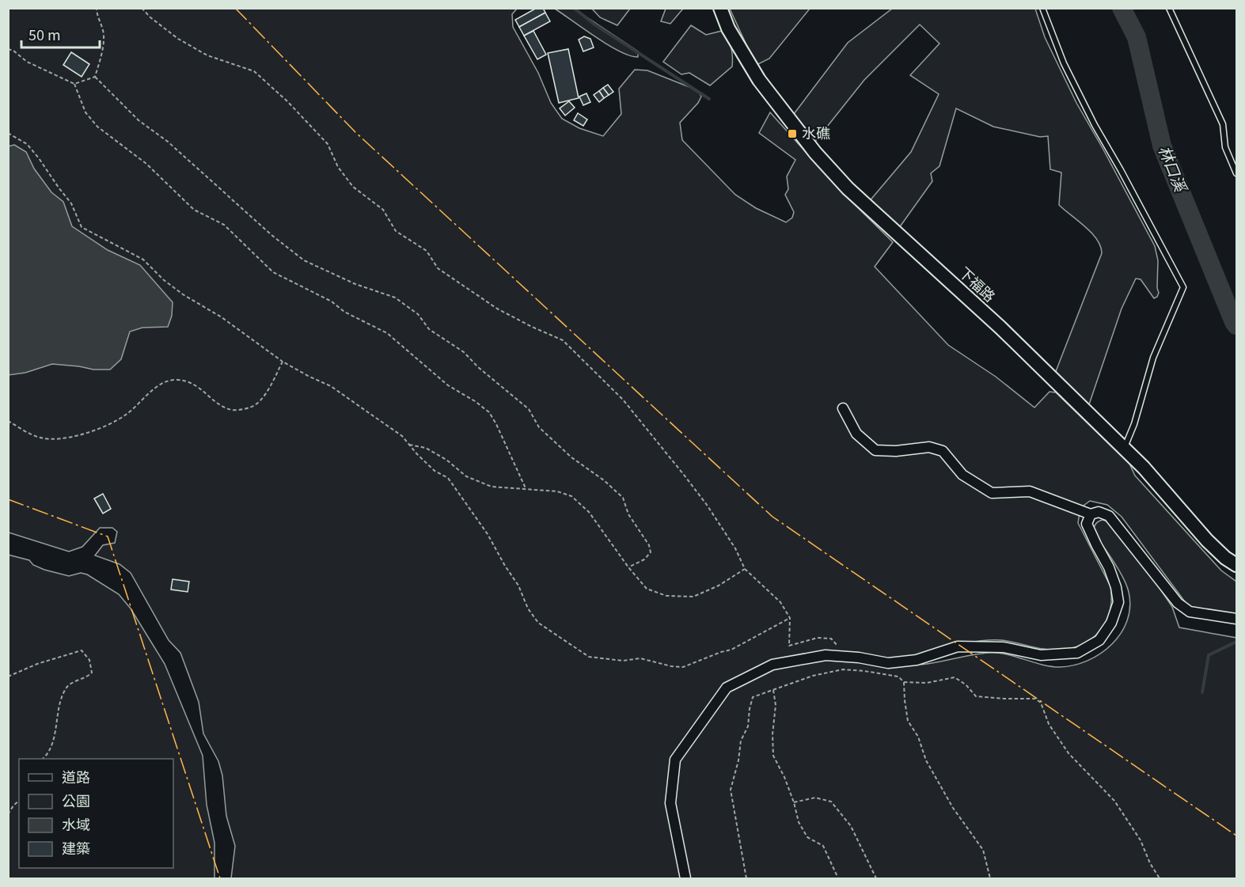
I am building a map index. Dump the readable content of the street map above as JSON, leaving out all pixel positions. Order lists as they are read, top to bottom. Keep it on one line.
{"streets":{"main road":["下福路"]},"water":["林口溪"],"places":{"transit":["水礁"]},"legend":["道路","公園","水域","建築"],"scale_bar":"50 m"}
